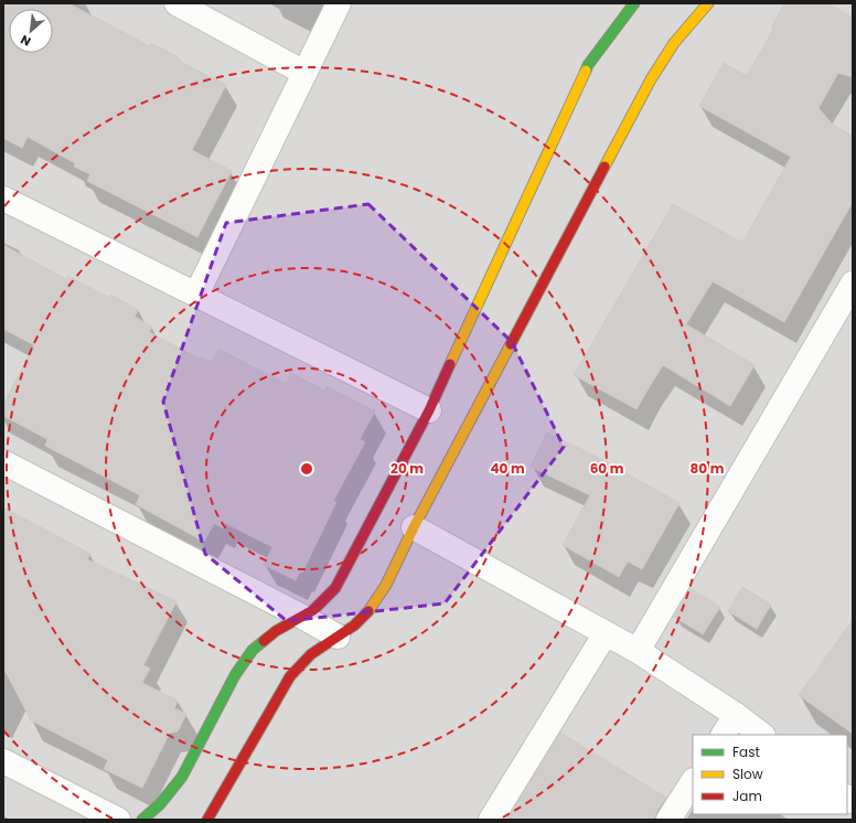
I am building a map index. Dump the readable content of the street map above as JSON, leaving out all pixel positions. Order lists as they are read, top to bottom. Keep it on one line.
{"legend":["Fast","Slow","Jam"],"north":"bottom left","rings":["20 m","40 m","60 m","80 m"]}
